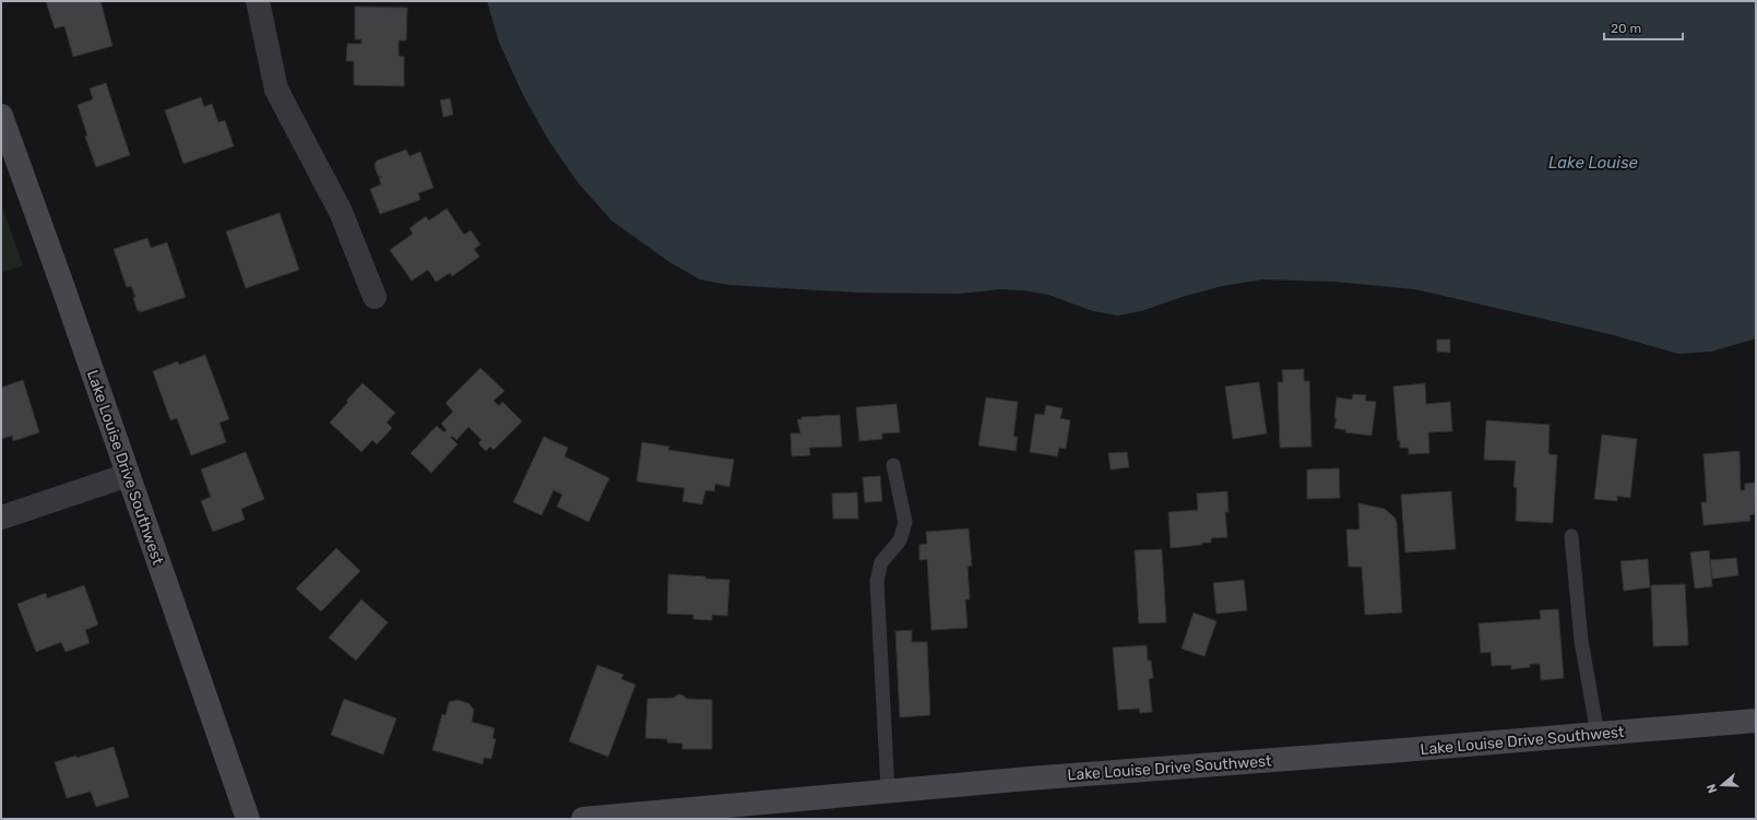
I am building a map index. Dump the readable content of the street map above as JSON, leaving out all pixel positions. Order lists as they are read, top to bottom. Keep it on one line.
{"streets":{"street":["Lake Louise Drive Southwest"]},"water":["Lake Louise"],"scale_bar":"20 m","north":"left"}
